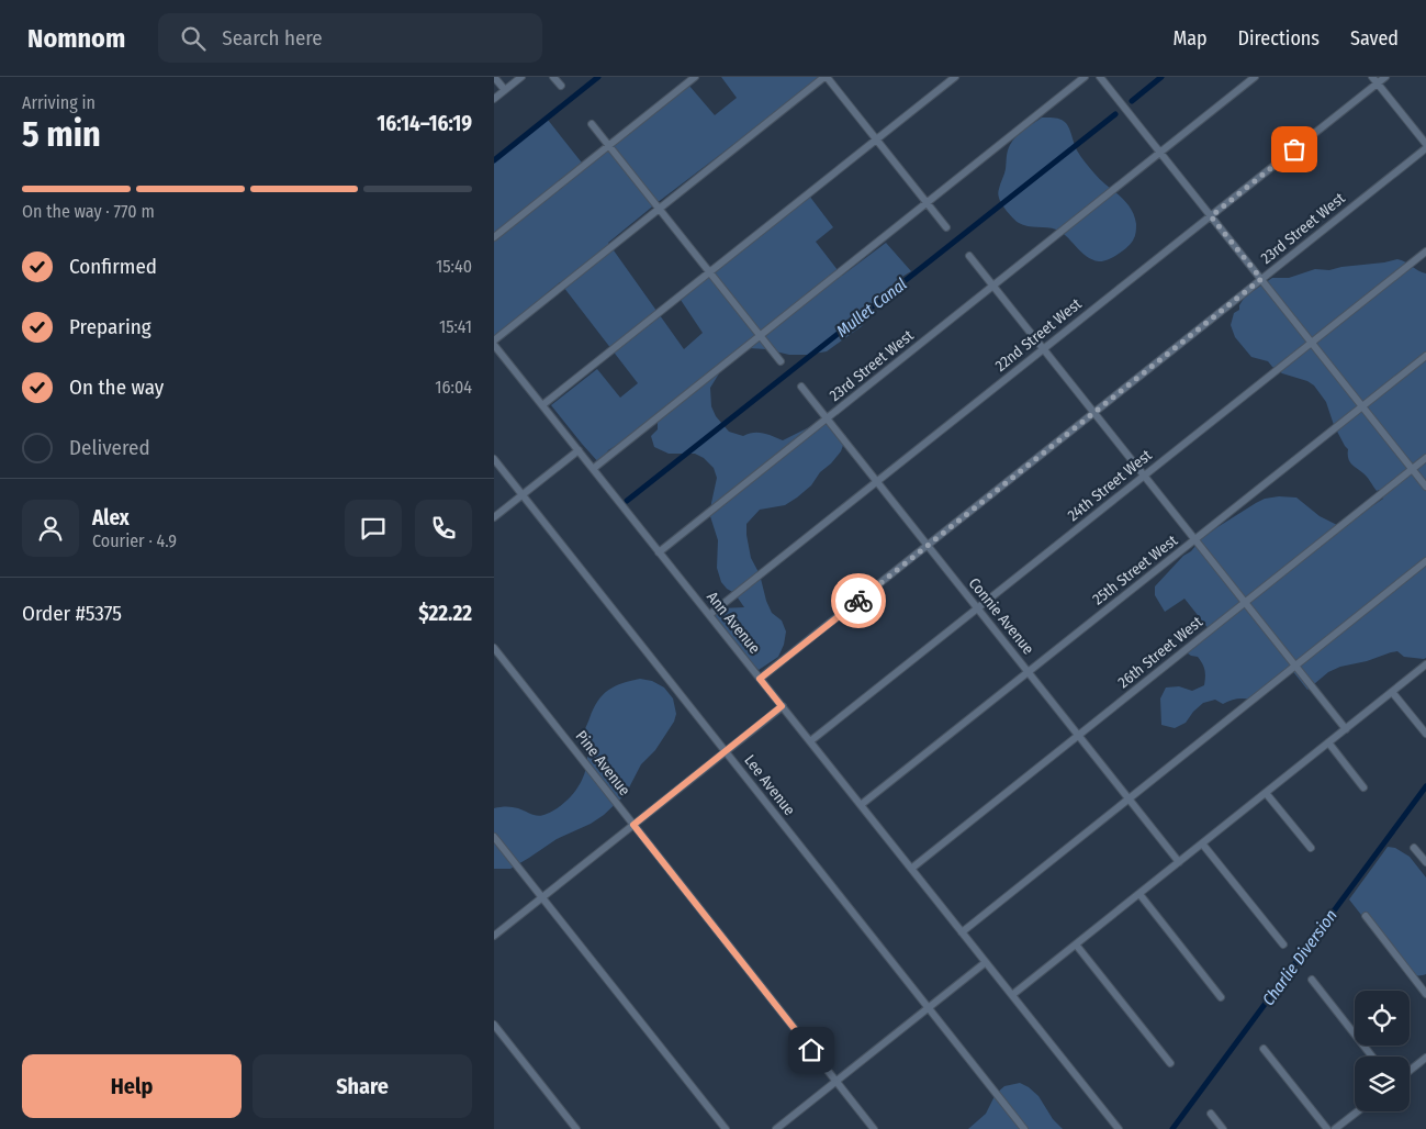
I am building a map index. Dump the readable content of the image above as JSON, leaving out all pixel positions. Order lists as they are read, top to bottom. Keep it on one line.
{"streets":{"street":["23rd Street West","22nd Street West","24th Street West","25th Street West","Connie Avenue","Ann Avenue","26th Street West","Pine Avenue","Lee Avenue"]},"crossings":[["23rd Street West","Connie Avenue"],["23rd Street West","Ann Avenue"],["22nd Street West","Connie Avenue"],["22nd Street West","Ann Avenue"],["24th Street West","Connie Avenue"],["24th Street West","Ann Avenue"],["25th Street West","Connie Avenue"],["25th Street West","Ann Avenue"],["Connie Avenue","26th Street West"],["Ann Avenue","26th Street West"]],"water":["Mullet Canal","Charlie Diversion"],"page":{"header":"Nomnom","search":"Search here","nav":["Map","Directions","Saved"],"heading":["5 min","Arriving in","16:14–16:19"],"panel":["Alex","Courier · 4.9","Order #5375","$22.22"],"bar":"On the way · 770 m","list":[["Confirmed","15:40"],["Preparing","15:41"],["On the way","16:04"],"Delivered"],"buttons":["Help","Share"]}}
